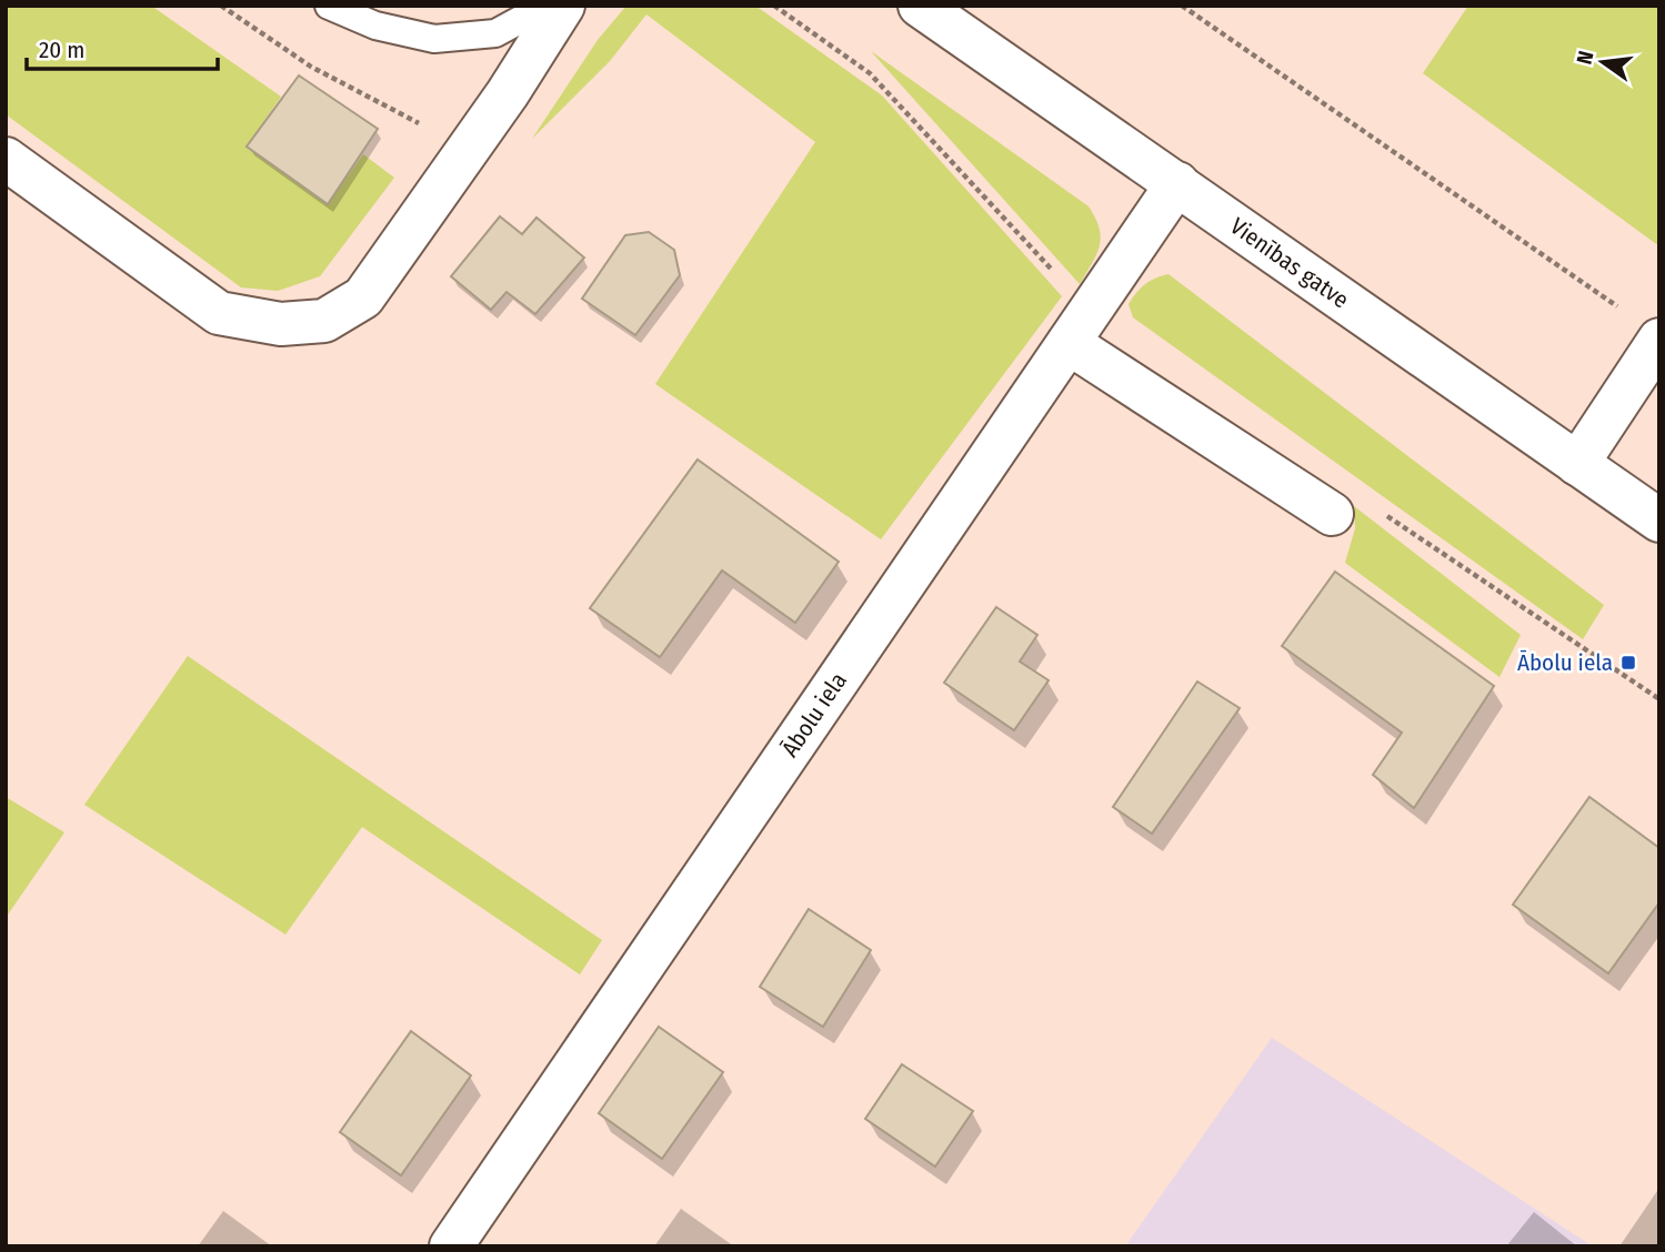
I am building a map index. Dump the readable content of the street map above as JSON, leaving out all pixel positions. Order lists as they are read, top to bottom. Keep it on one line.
{"streets":{"main road":["Vienības gatve","Ābolu iela"]},"crossings":[["Vienības gatve","Ābolu iela"]],"places":{"transit":["Ābolu iela"]},"scale_bar":"20 m","north":"left"}
